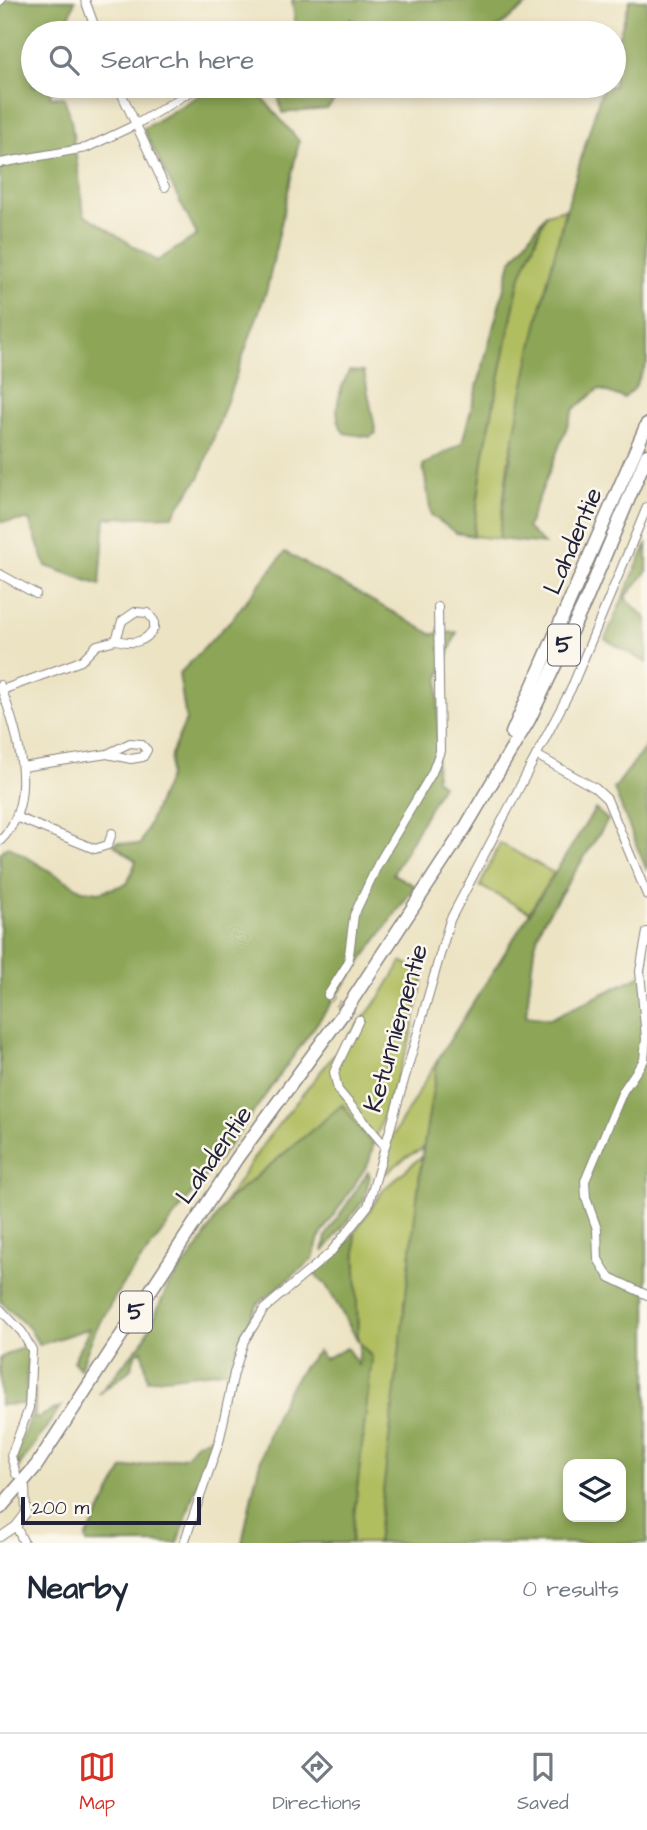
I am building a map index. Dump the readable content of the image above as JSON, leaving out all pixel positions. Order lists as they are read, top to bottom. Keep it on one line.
{"streets":{"highway":["Lahdentie","5"],"street":["Ketunniementie"]},"scale_bar":"200 m","page":{"search":"Search here","scale":"200 m","heading":["Nearby","0 results"],"nav":["Map","Directions","Saved"]}}
